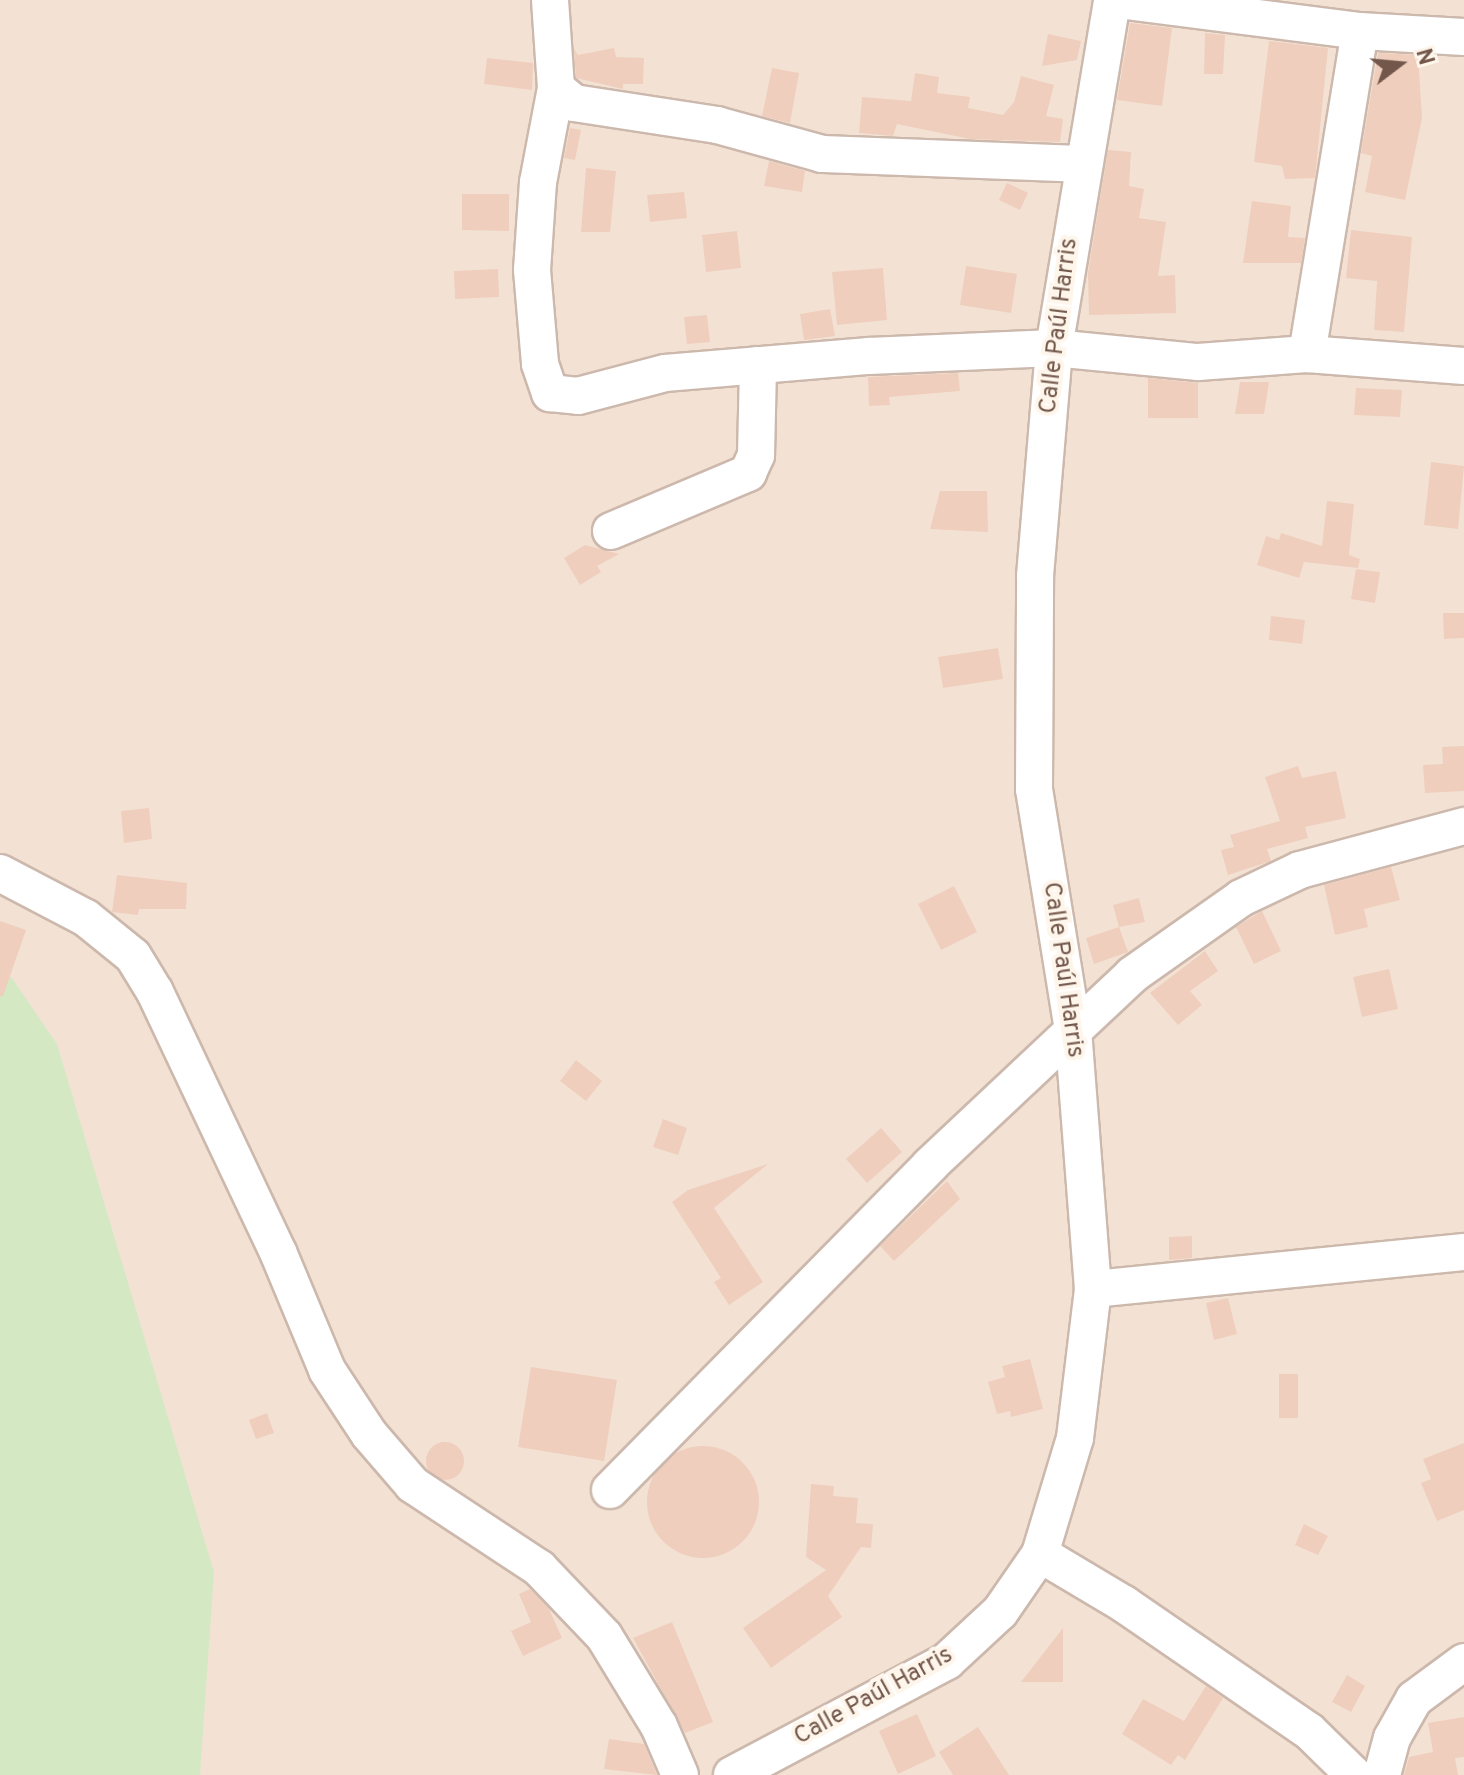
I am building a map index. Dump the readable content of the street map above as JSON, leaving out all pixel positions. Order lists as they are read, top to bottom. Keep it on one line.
{"streets":{"street":["Calle Paúl Harris"]},"north":"right"}
